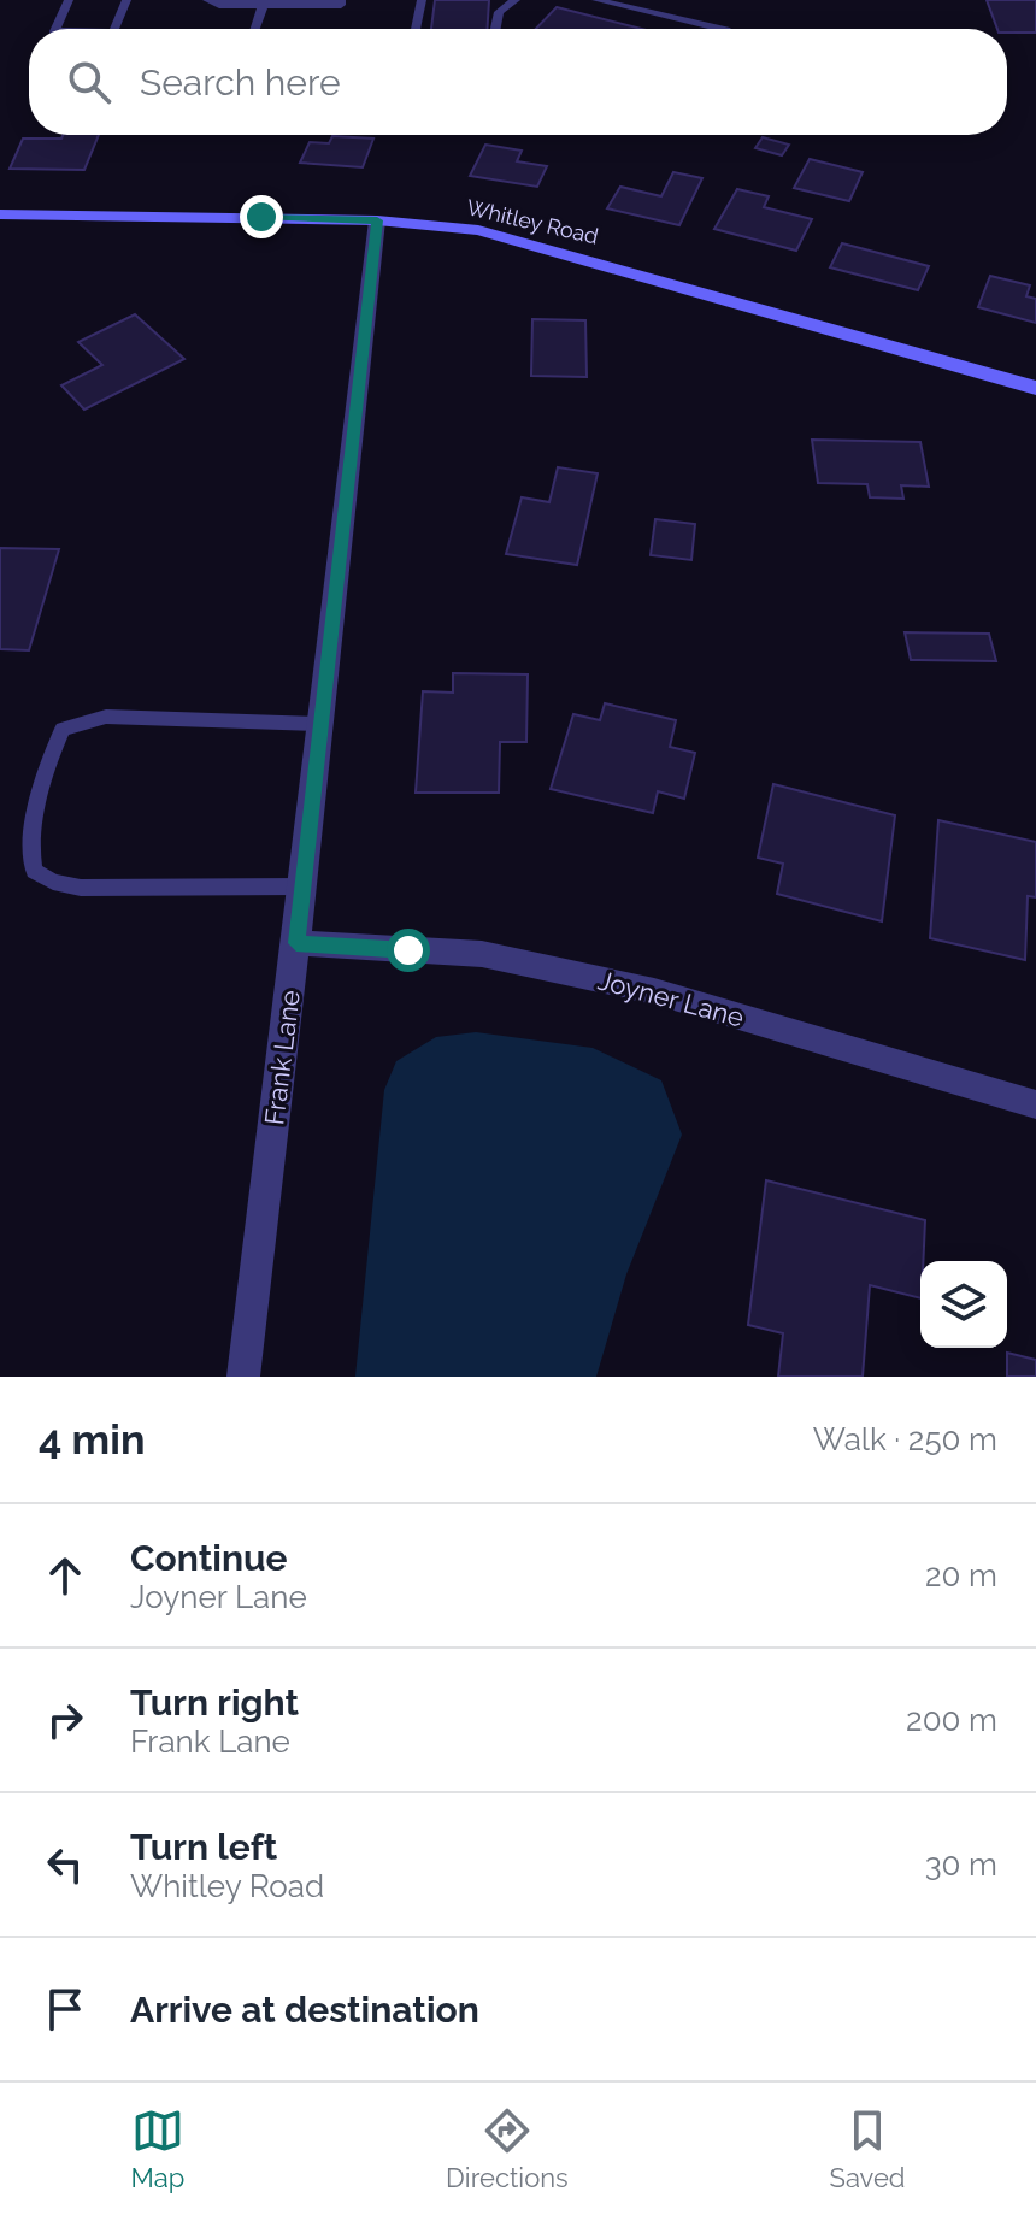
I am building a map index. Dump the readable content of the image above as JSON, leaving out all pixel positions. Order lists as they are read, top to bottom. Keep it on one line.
{"streets":{"street":["Whitley Road","Joyner Lane","Frank Lane"]},"crossings":[["Whitley Road","Frank Lane"],["Joyner Lane","Frank Lane"]],"page":{"search":"Search here","heading":["4 min","Walk · 250 m"],"list":[["Continue","Joyner Lane","20 m"],["Turn right","Frank Lane","200 m"],["Turn left","Whitley Road","30 m"],"Arrive at destination"],"nav":["Map","Directions","Saved"]}}
